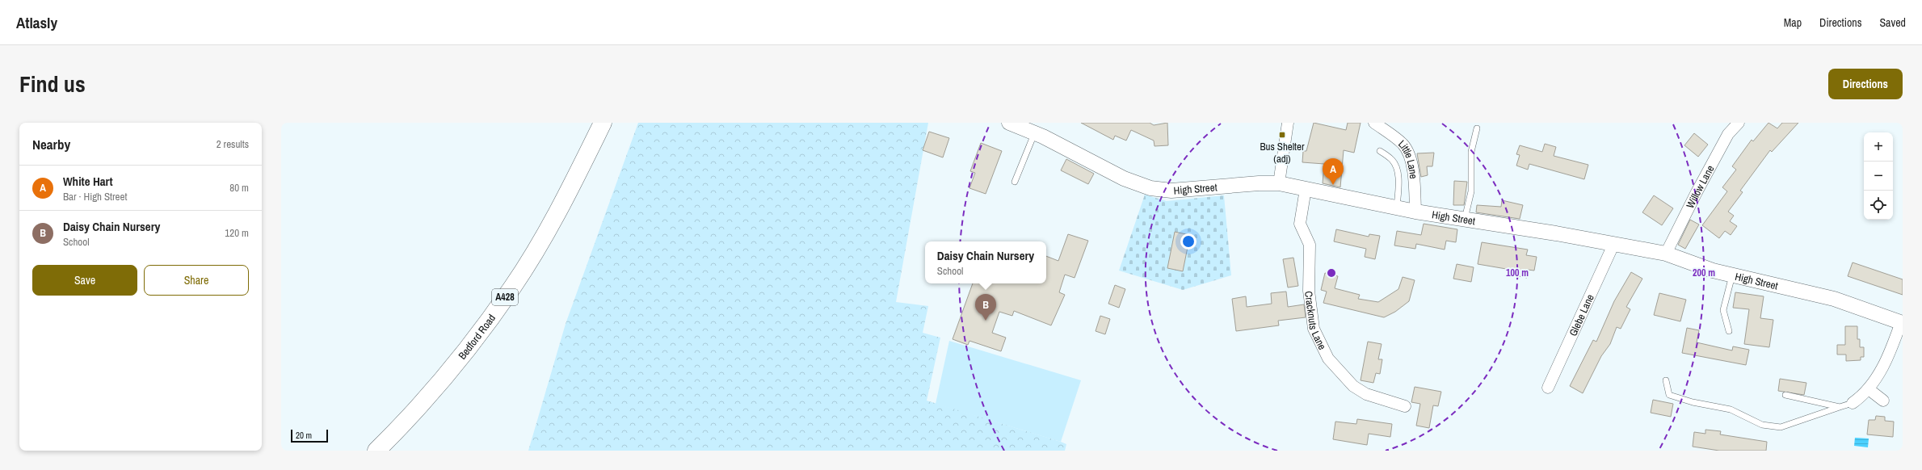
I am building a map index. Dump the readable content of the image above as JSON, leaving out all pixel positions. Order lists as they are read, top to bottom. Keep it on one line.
{"streets":{"highway":["A428","Bedford Road"],"street":["Little Lane","Willow Lane","High Street","Glebe Lane","Cracknuts Lane"]},"crossings":[["Little Lane","High Street"],["Willow Lane","High Street"],["High Street","Glebe Lane"],["High Street","Cracknuts Lane"]],"places":{"transit":["Bus Shelter (adj)"]},"scale_bar":"20 m","page":{"header":"Atlasly","nav":["Map","Directions","Saved"],"title":"Find us","buttons":["Directions",["Save","Share"]],"heading":["Nearby","2 results"],"map_buttons":["+","−"],"pins":["A","B"],"list":[{"mark":"A","name":"White Hart","note":"Bar · High Street","value":"80 m"},{"mark":"B","name":"Daisy Chain Nursery","note":"School","value":"120 m"}],"popup":["Daisy Chain Nursery","School"],"scale":"20 m"},"rings":["100 m","200 m"]}
